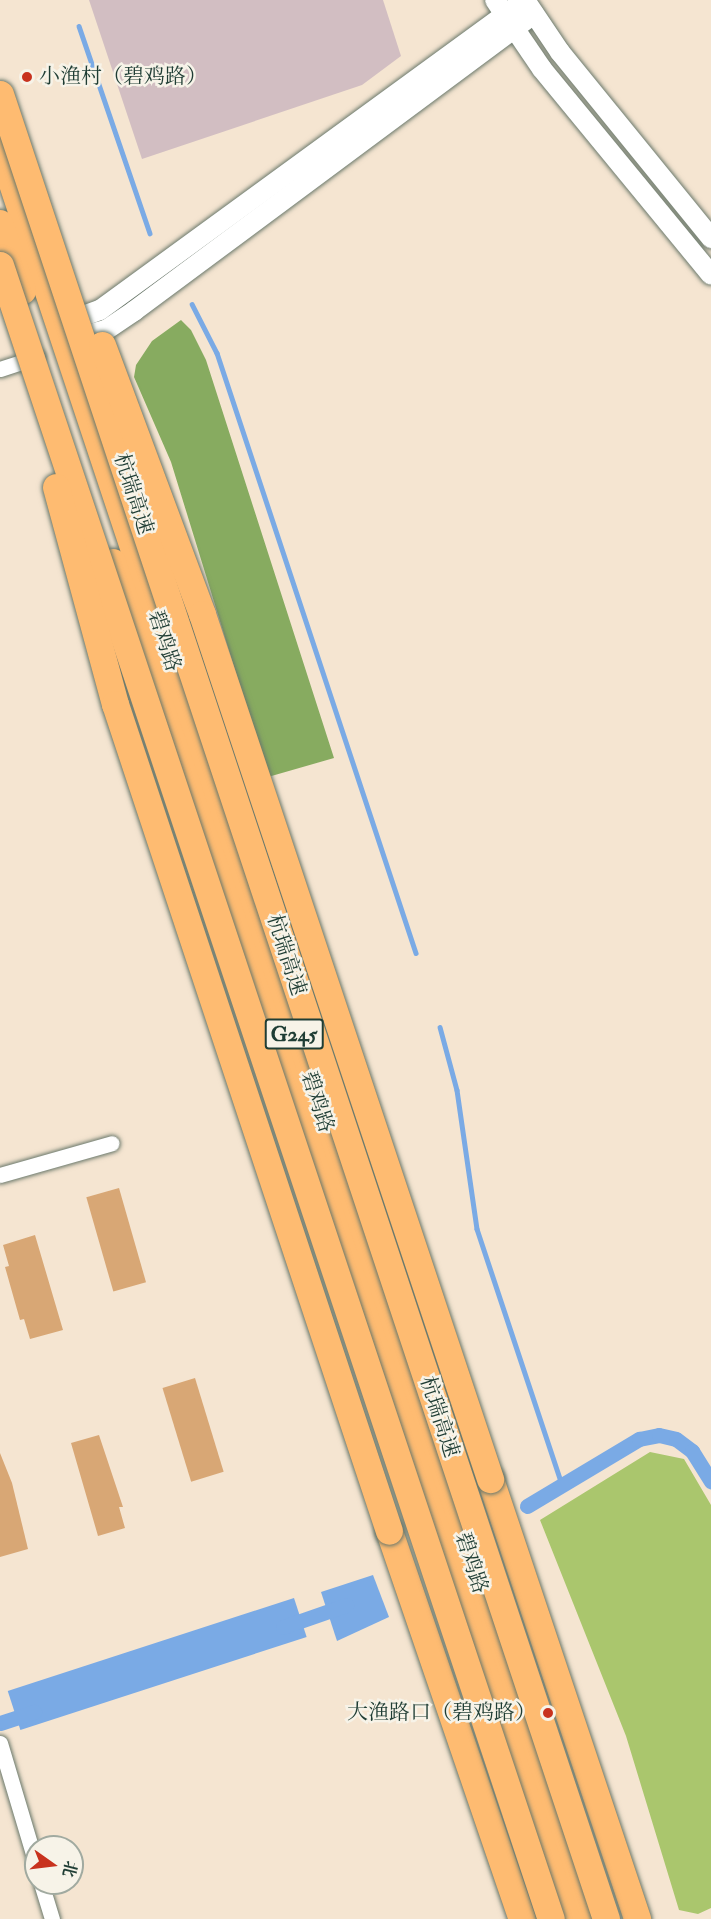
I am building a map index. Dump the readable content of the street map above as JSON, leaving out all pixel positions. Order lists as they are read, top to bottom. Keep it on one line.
{"streets":{"highway":["杭瑞高速","碧鸡路","G245"]},"places":["小渔村（碧鸡路）","大渔路口（碧鸡路）"],"north":"right"}
